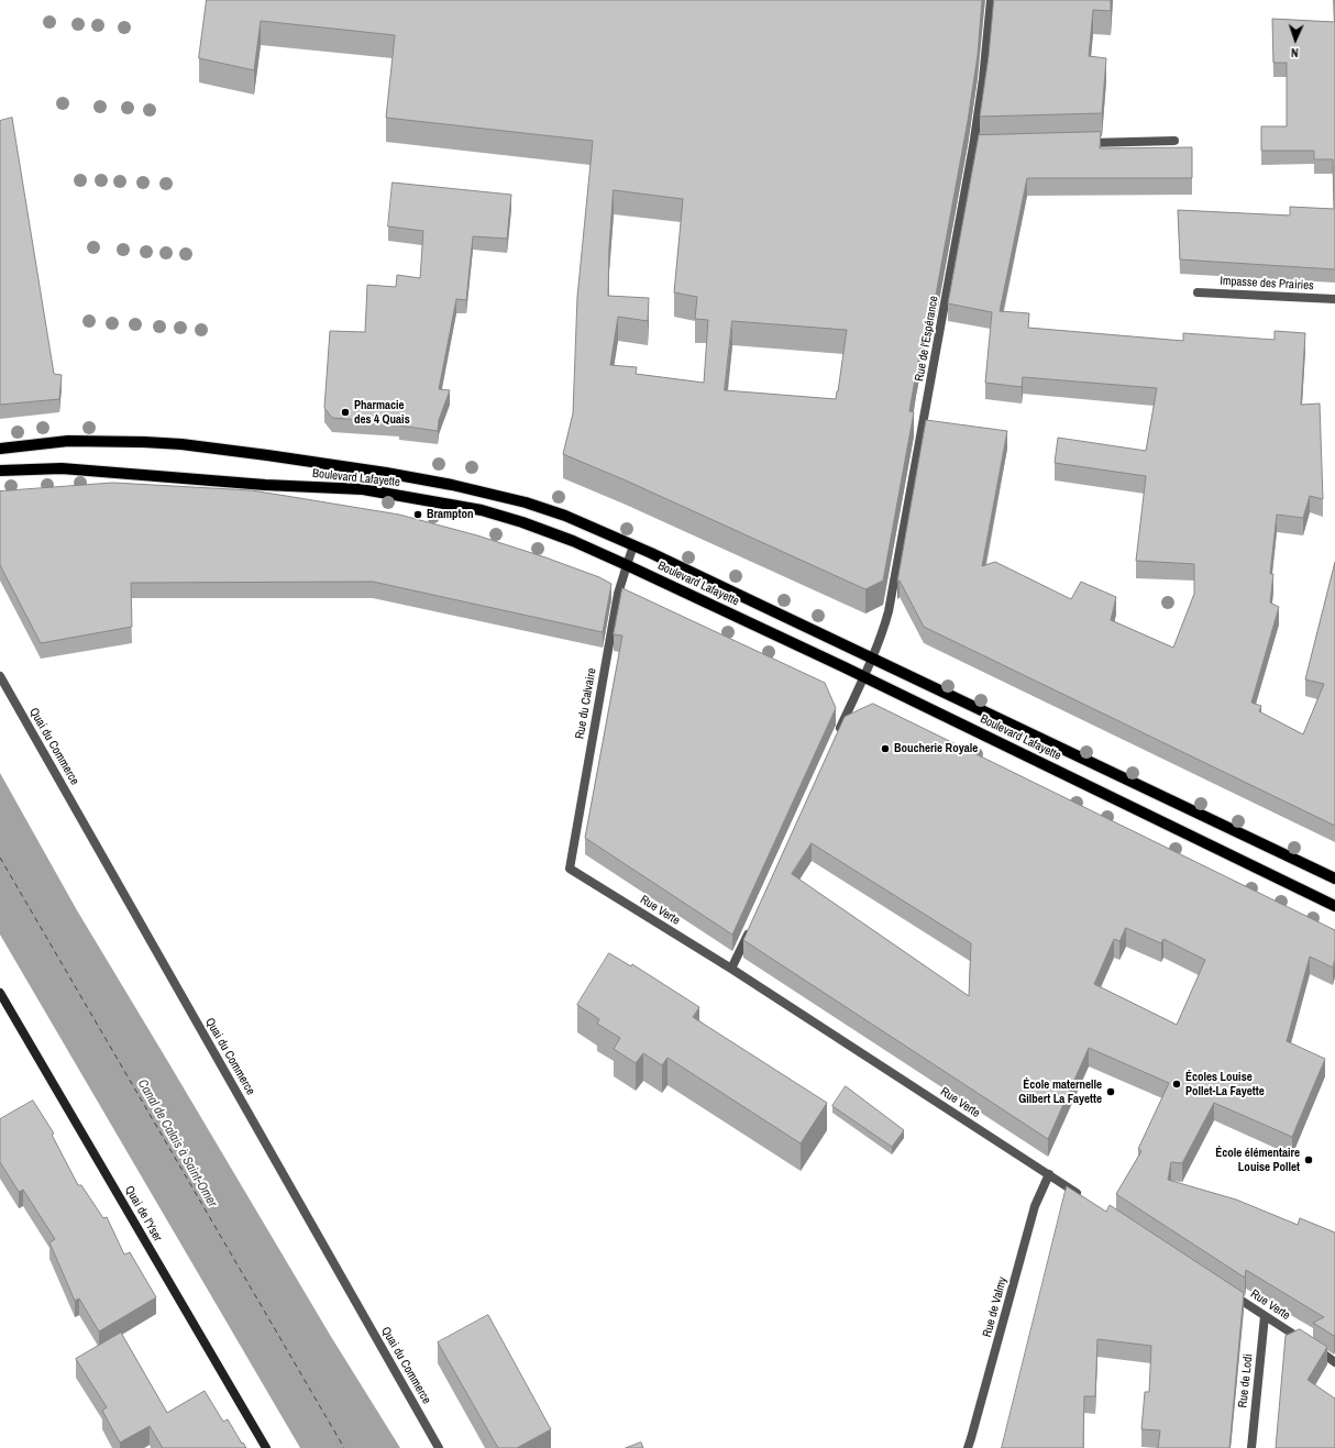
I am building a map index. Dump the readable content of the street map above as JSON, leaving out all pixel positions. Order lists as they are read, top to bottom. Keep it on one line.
{"streets":{"main road":["Boulevard Lafayette"],"street":["Impasse des Prairies","Rue de l'Espérance","Rue du Calvaire","Quai du Commerce","Rue Verte","Quai de l'Yser","Rue de Valmy","Rue de Lodi"]},"crossings":[["Rue de l'Espérance","Boulevard Lafayette"],["Boulevard Lafayette","Rue du Calvaire"],["Rue du Calvaire","Rue Verte"],["Rue Verte","Rue de Valmy"],["Rue Verte","Rue de Lodi"]],"water":["Canal de Calais à Saint-Omer"],"places":["Pharmacie des 4 Quais","Brampton","Boucherie Royale","Écoles Louise Pollet-La Fayette","École maternelle Gilbert La Fayette","École élémentaire Louise Pollet"],"north":"bottom"}
